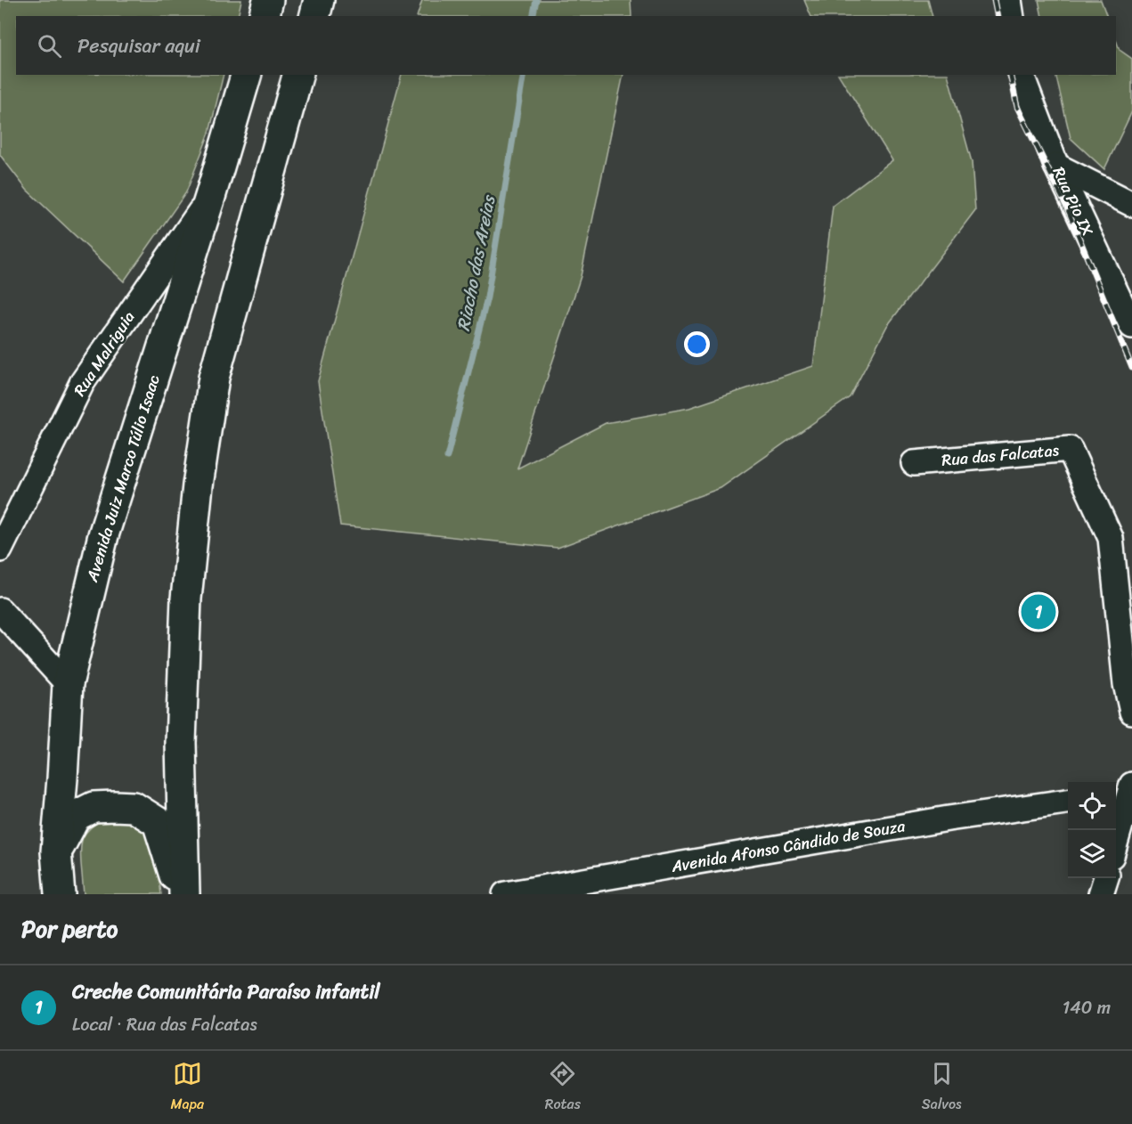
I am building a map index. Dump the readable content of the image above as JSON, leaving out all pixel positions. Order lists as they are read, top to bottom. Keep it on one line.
{"streets":{"main road":["Avenida Juiz Marco Túlio Isaac"],"street":["Rua Pio IX","Rua Malriguia","Rua das Falcatas","Avenida Afonso Cândido de Souza"]},"crossings":[["Rua Malriguia","Avenida Juiz Marco Túlio Isaac"]],"water":["Riacho das Areias"],"page":{"search":"Pesquisar aqui","pins":"1","heading":"Por perto","list":[{"mark":"1","name":"Creche Comunitária Paraíso infantil","note":"Local · Rua das Falcatas","value":"140 m"}],"nav":["Mapa","Rotas","Salvos"]}}
